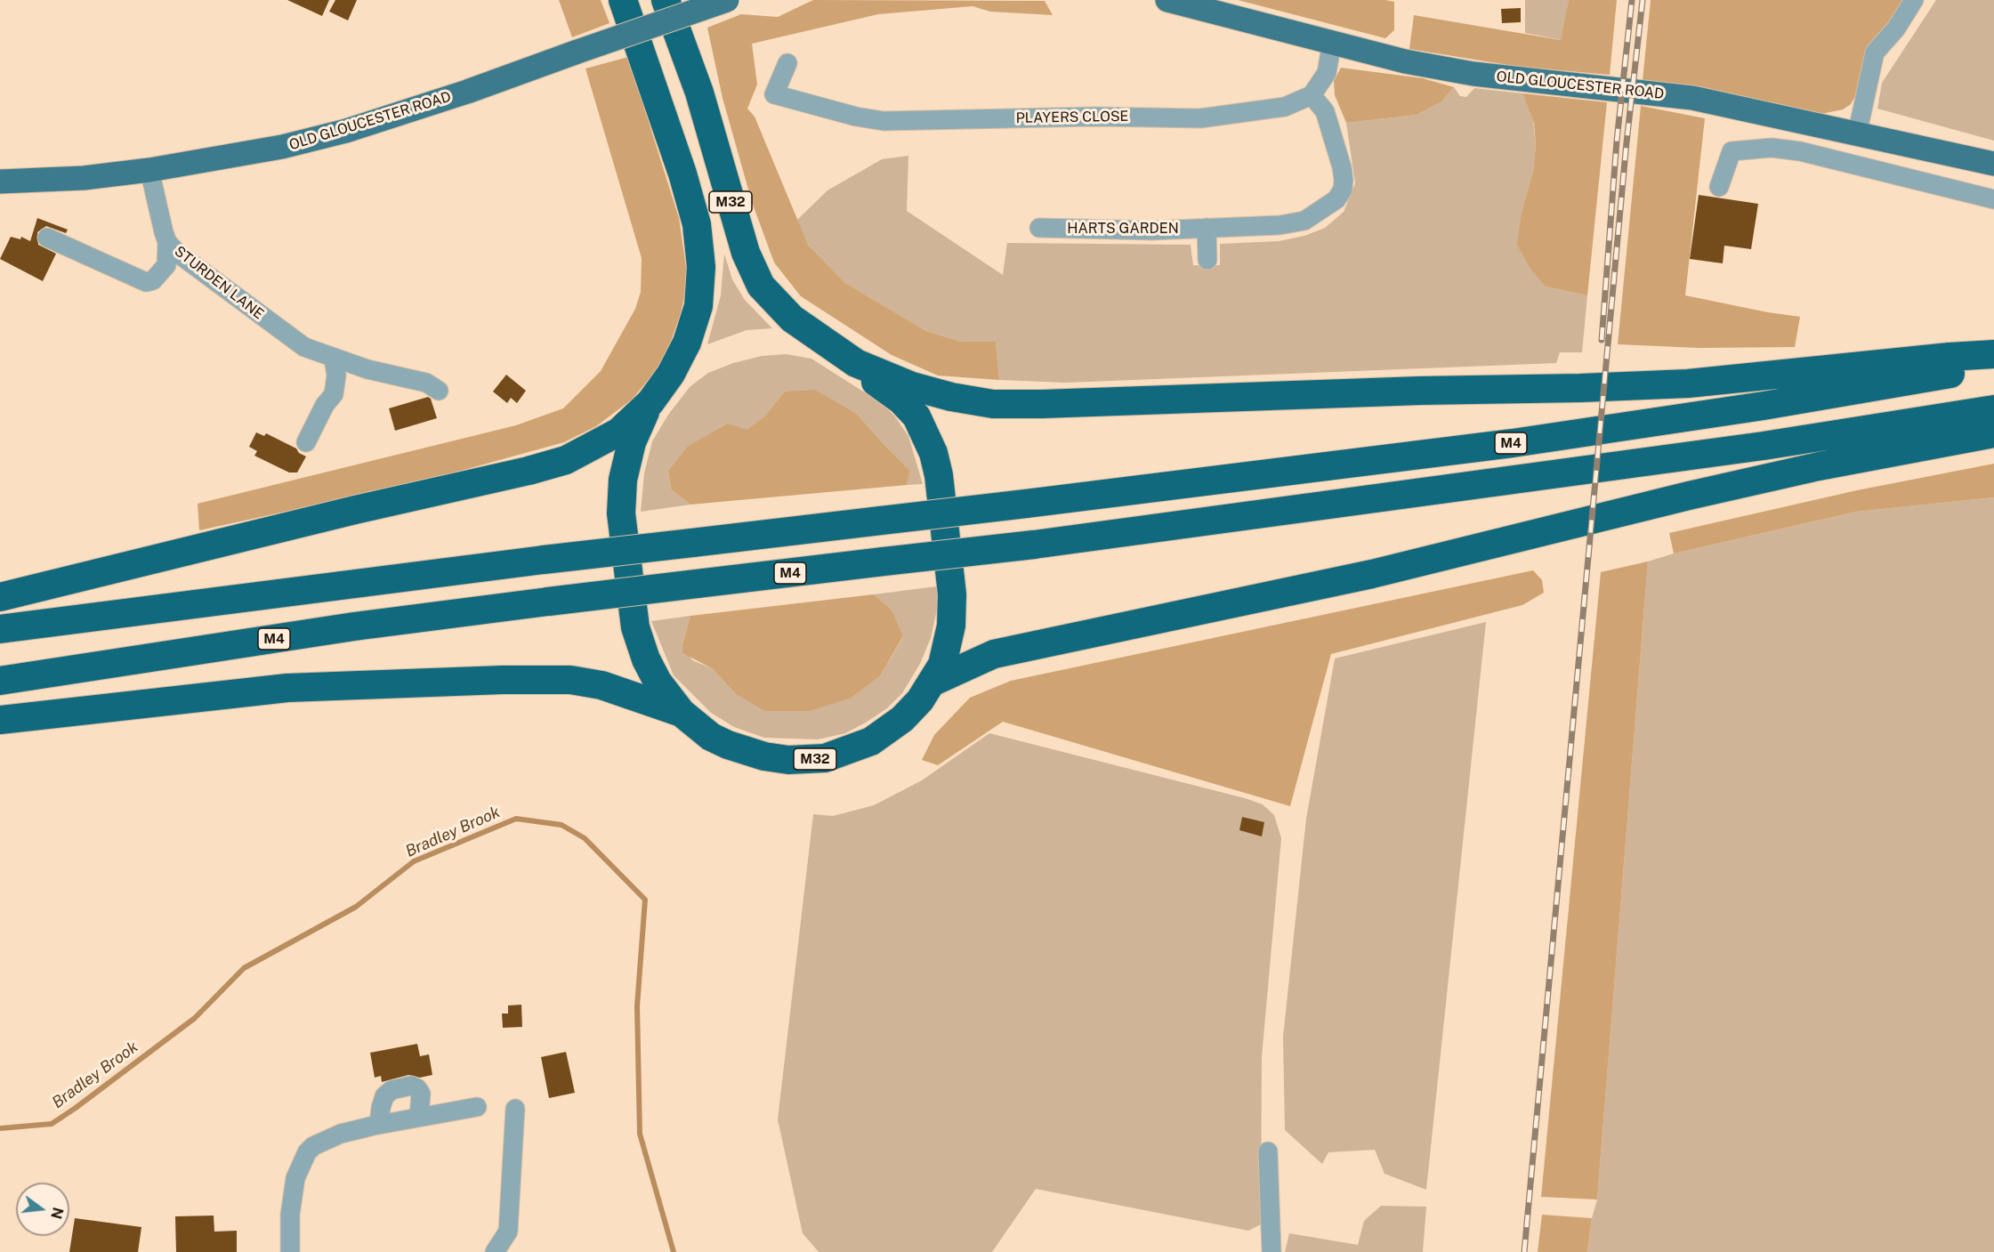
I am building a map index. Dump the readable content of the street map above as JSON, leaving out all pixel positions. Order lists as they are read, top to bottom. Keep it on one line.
{"streets":{"highway":["M32","M4"],"main road":["OLD GLOUCESTER ROAD"],"street":["PLAYERS CLOSE","HARTS GARDEN","STURDEN LANE"]},"crossings":[["OLD GLOUCESTER ROAD","STURDEN LANE"],["PLAYERS CLOSE","HARTS GARDEN"]],"water":["Bradley Brook"],"north":"right"}
